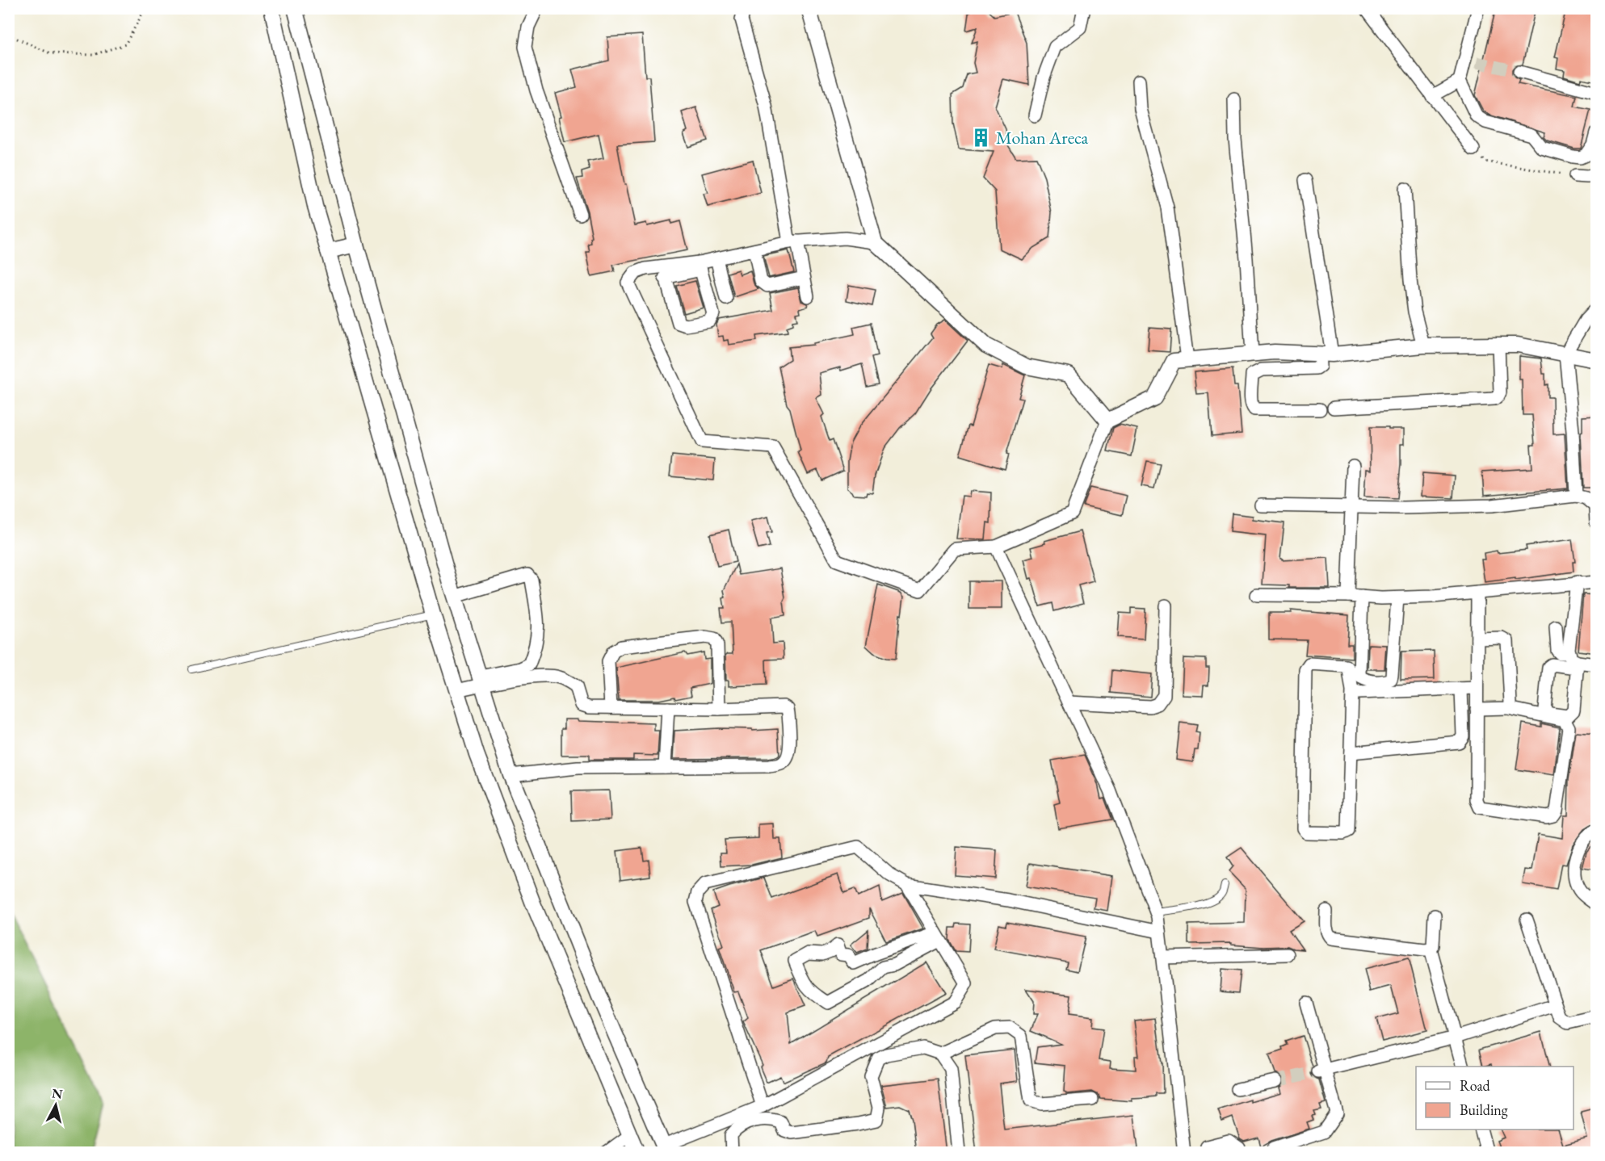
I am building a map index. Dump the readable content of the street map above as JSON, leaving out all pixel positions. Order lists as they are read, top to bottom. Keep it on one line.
{"places":{"building":["Mohan Areca"]},"legend":["Road","Building"],"north":"top"}
